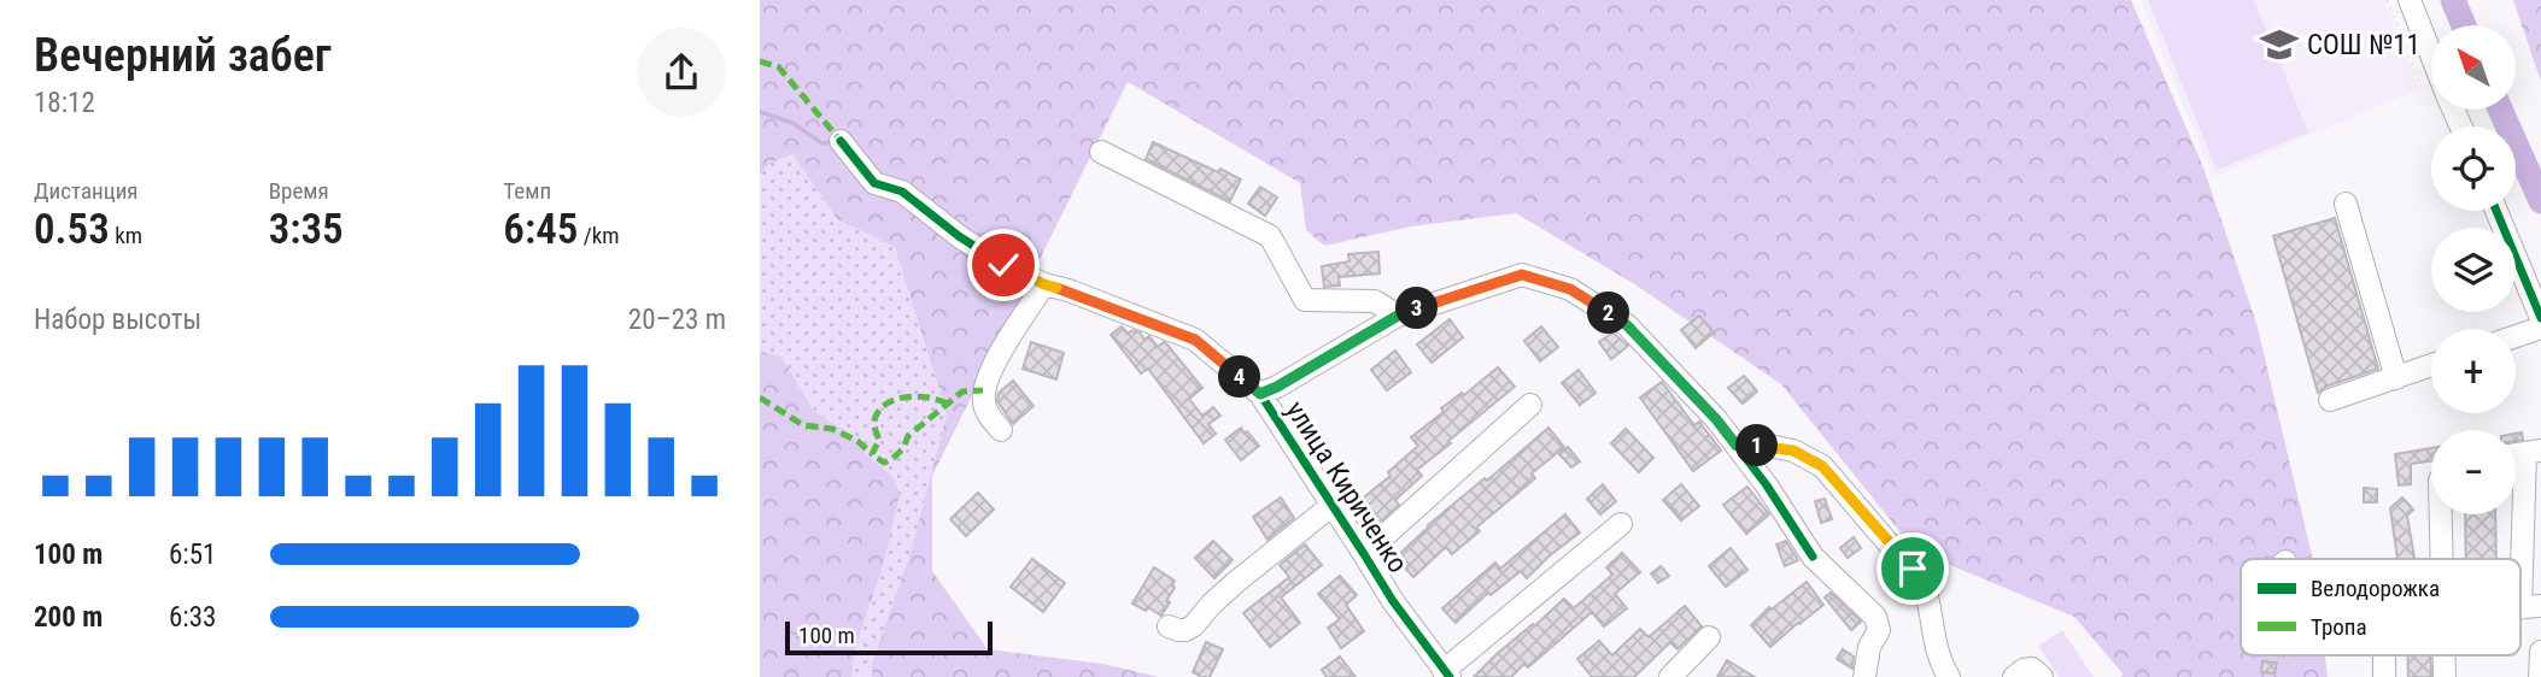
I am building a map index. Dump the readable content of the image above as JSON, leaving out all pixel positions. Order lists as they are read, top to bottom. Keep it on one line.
{"streets":{"street":["улица Кириченко"]},"places":{"school or university":["СОШ №11"]},"legend":["Велодорожка","Тропа"],"scale_bar":"100 m","north":"top left","page":{"heading":["Вечерний забег","18:12"],"map_buttons":["+","−"],"stats":[["Дистанция","0.53 km"],["Время","3:35"],["Темп","6:45 /km"]],"chart":["Набор высоты","20–23 m"],"pins":["3","2","4","1"],"list":[{"name":"100 m","note":"6:51"},{"name":"200 m","note":"6:33"}],"scale":"100 m"}}
